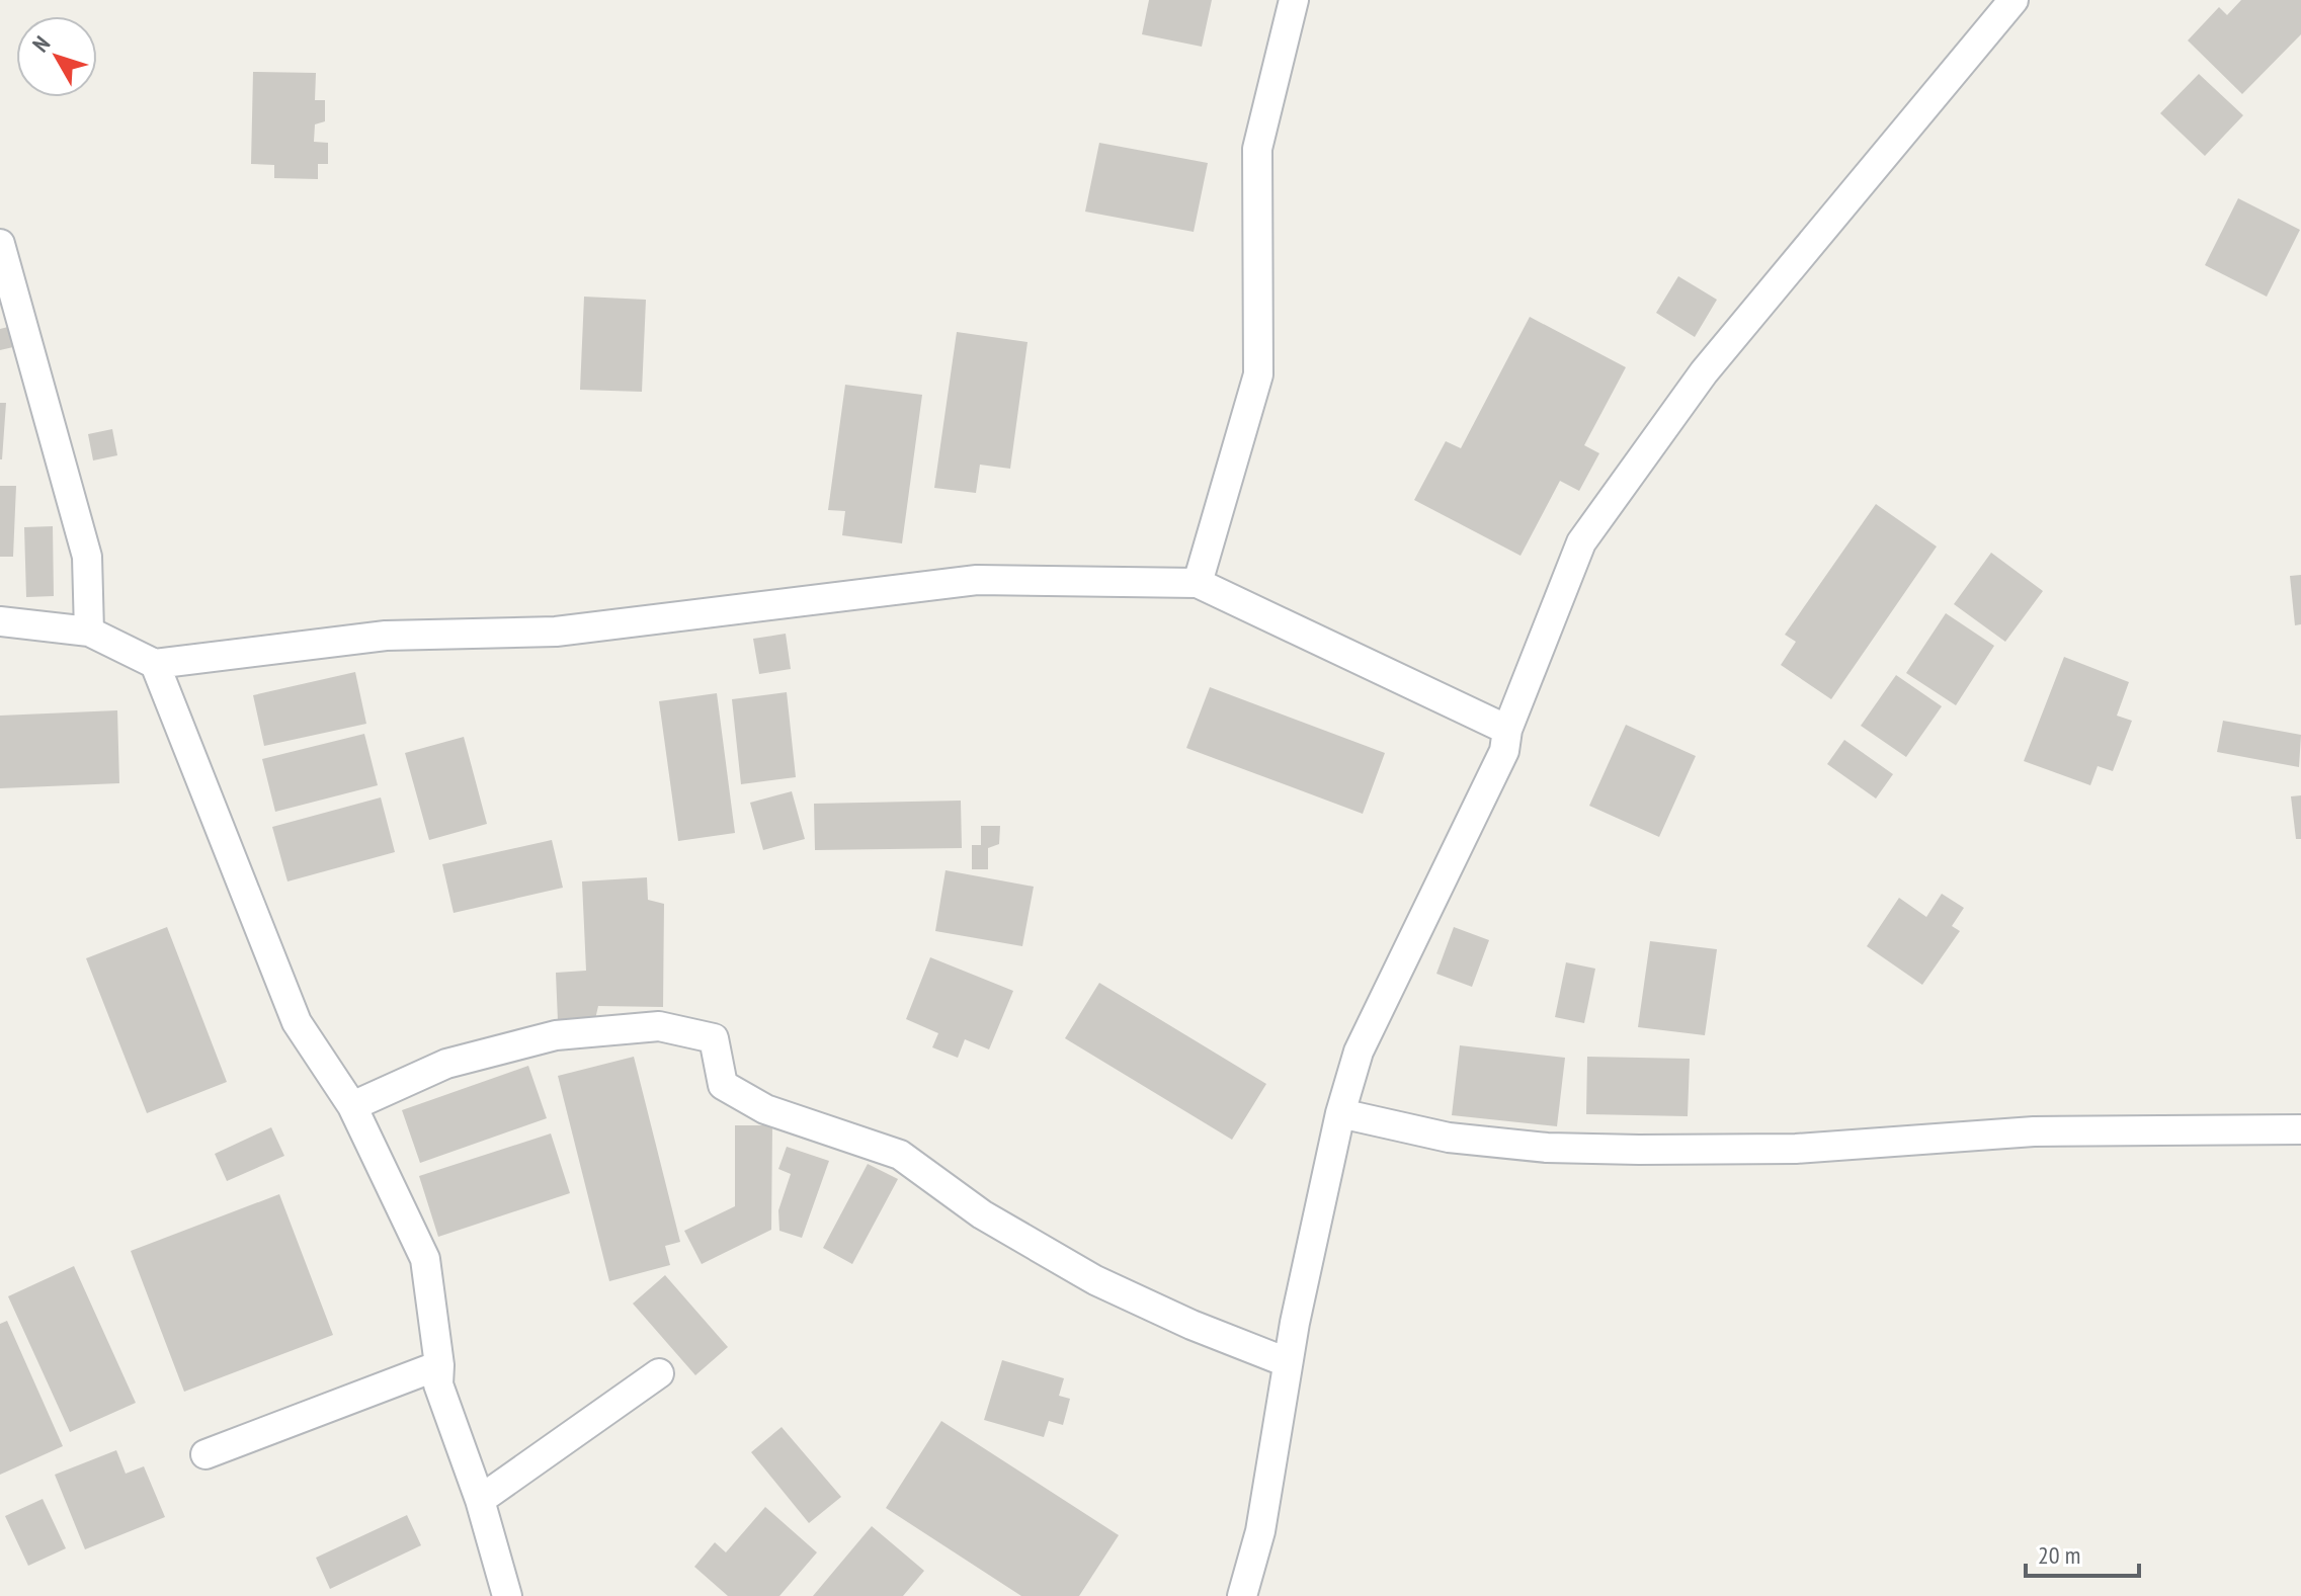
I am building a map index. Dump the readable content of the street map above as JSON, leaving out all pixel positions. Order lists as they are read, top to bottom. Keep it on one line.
{"scale_bar":"20 m","north":"top left"}
